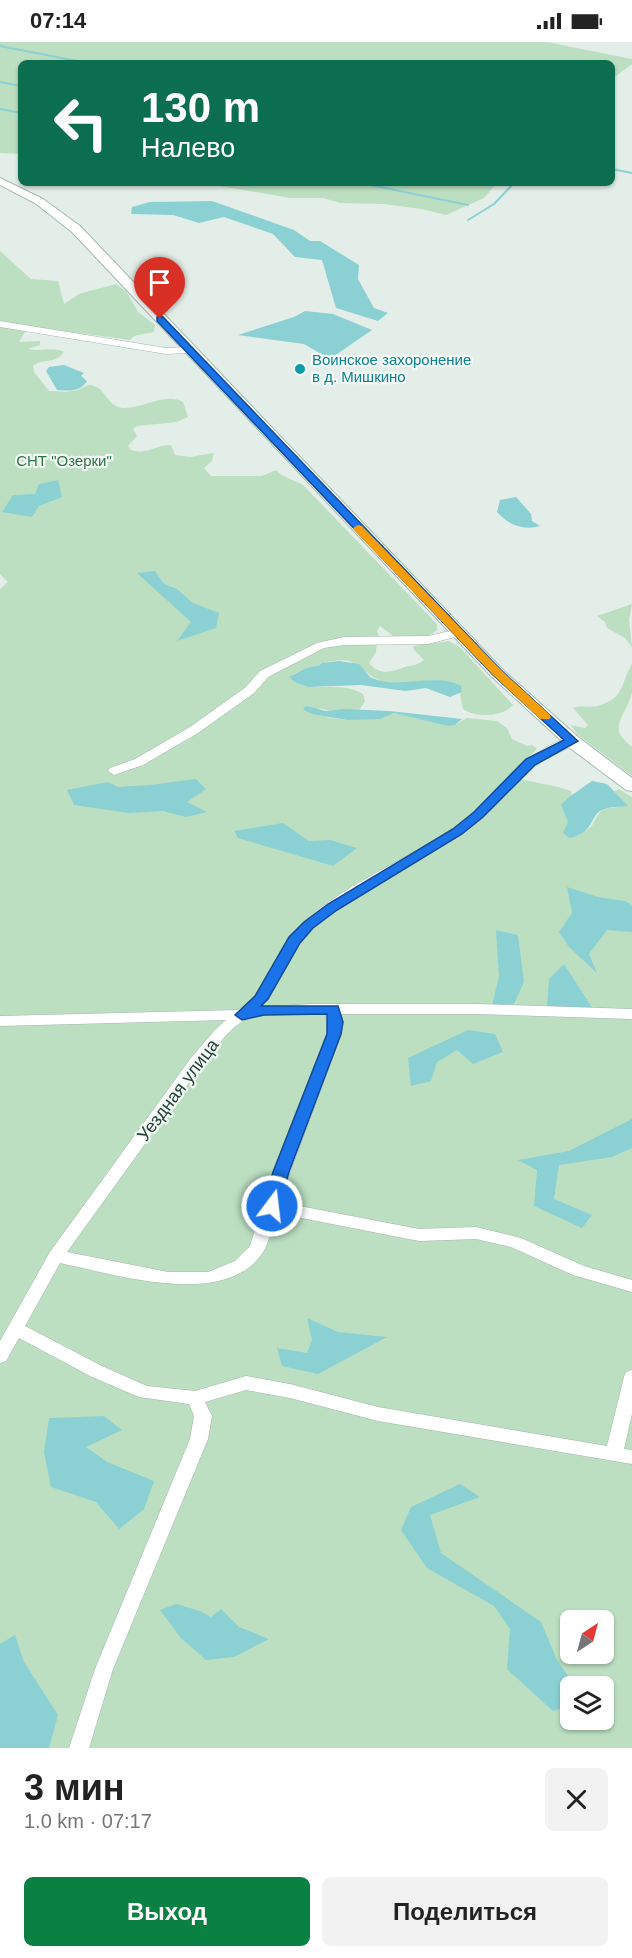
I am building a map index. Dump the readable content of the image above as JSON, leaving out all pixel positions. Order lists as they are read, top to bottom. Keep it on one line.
{"streets":{"street":["Уездная улица"]},"parks":["СНТ \"Озерки\""],"places":["Воинское захоронение в д. Мишкино"],"north":"top right","page":{"status":"07:14","turn":["130 m","Налево"],"heading":["3 мин","1.0 km · 07:17"],"buttons":["Выход","Поделиться"]}}
